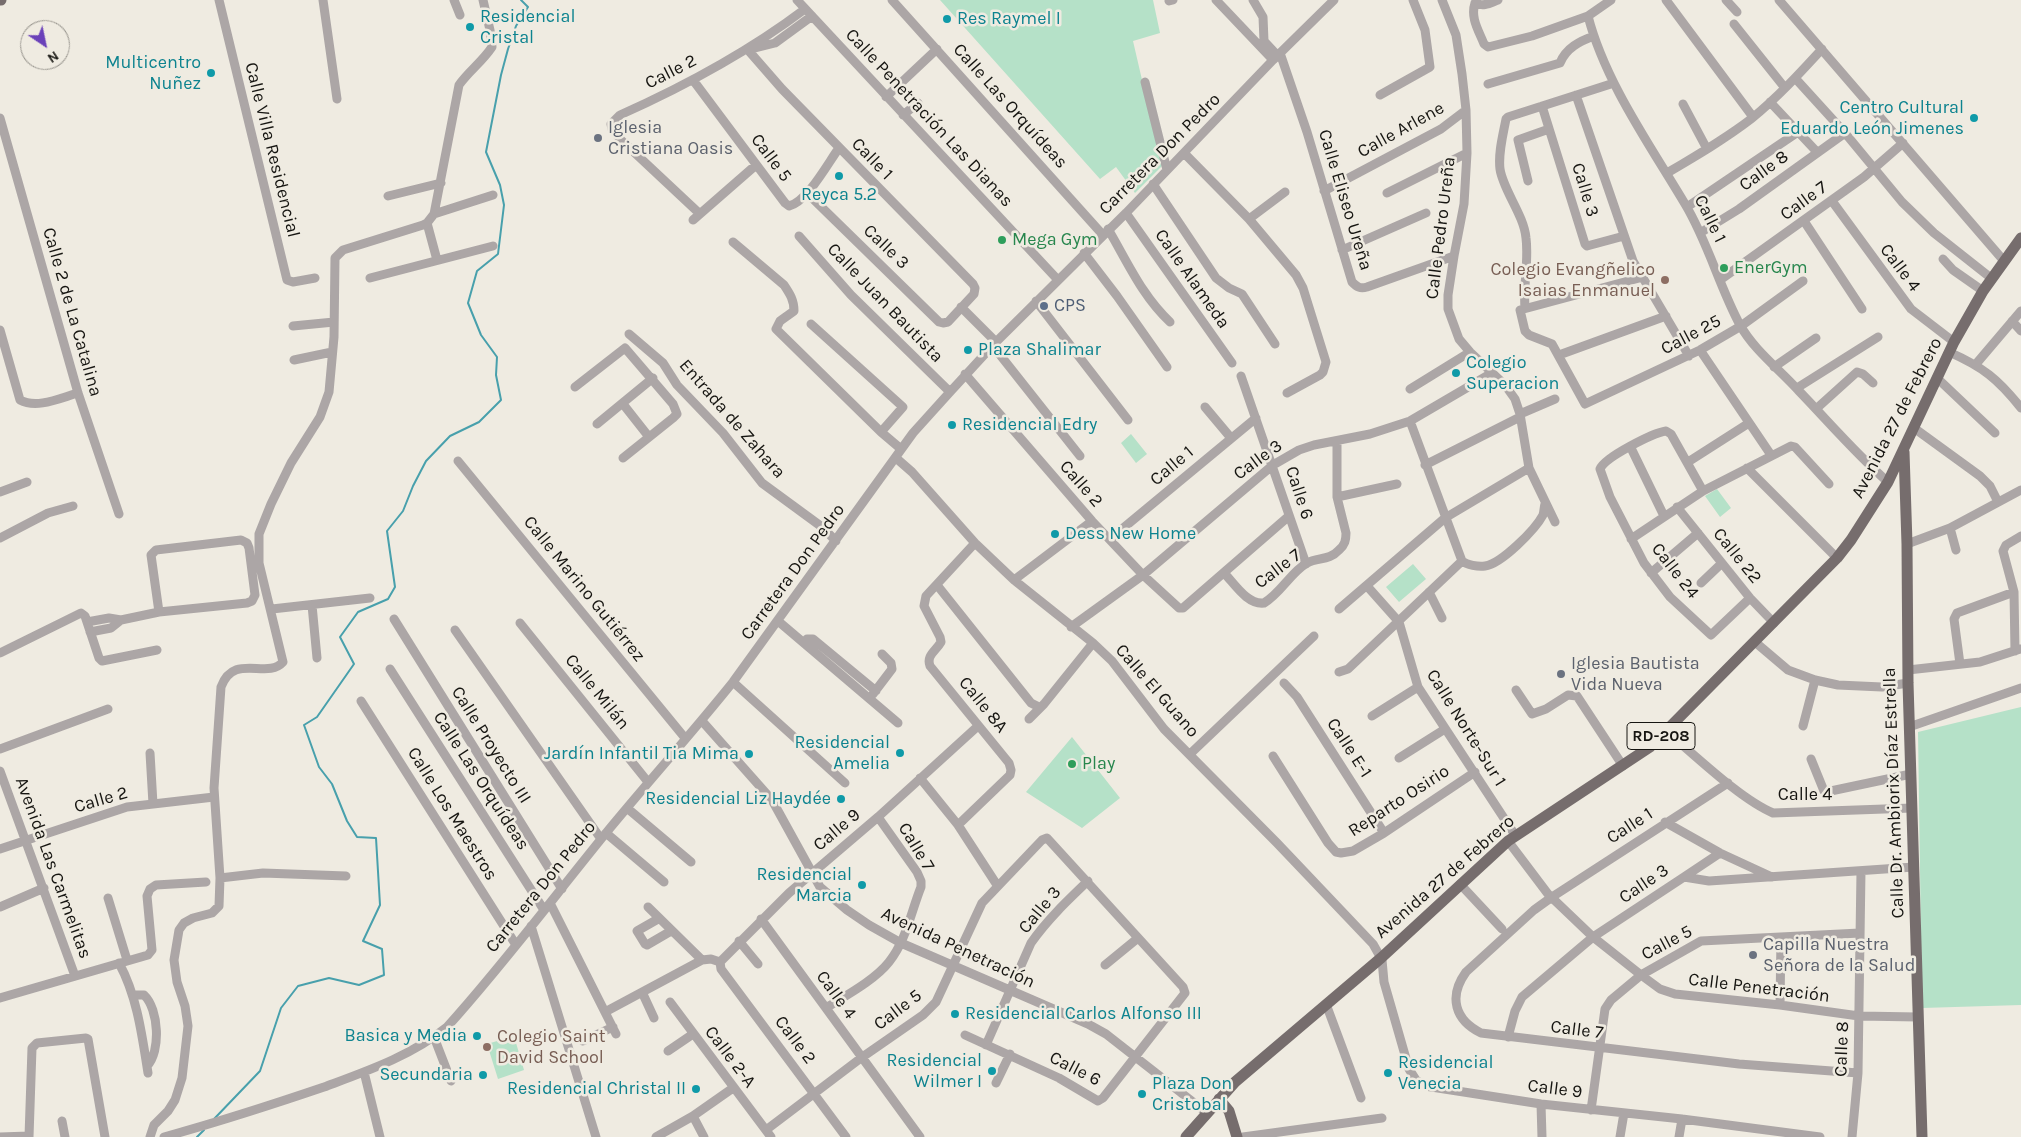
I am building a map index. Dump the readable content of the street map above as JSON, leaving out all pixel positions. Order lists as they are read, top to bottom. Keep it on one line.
{"streets":{"main road":["Avenida 27 de Febrero","RD-208","Calle Dr. Ambiorix Díaz Estrella"],"street":["Calle 2","Calle Las Orquídeas","Calle Penetración Las Dianas","Calle Arlene","Calle Villa Residencial","Carretera Don Pedro","Calle 5","Calle 1","Calle 8","Calle 3","Calle Eliseo Ureña","Calle 7","Calle Pedro Ureña","Calle 4","Calle Alameda","Calle Juan Bautista","Calle 2 de La Catalina","Calle 25","Entrada de Zahara","Calle 6","Calle 22","Calle 24","Calle Marino Gutiérrez","Calle El Guano","Calle Milán","Calle 8A","Calle Norte-Sur 1","Calle Proyecto III","Calle E-1","Reparto Osirio","Calle Los Maestros","Calle 9","Avenida Las Carmelitas","Avenida Penetración","Calle Penetración","Calle 2-A"]},"crossings":[["Calle 2","Calle Penetración Las Dianas"],["Calle 2","Carretera Don Pedro"],["Calle 2","Calle 5"],["Calle 2","Calle 1"],["Calle 2","Calle 3"],["Calle 2","Calle 7"],["Calle 2","Calle 9"],["Calle 2","Avenida Las Carmelitas"],["Calle Las Orquídeas","Carretera Don Pedro"],["Calle Penetración Las Dianas","Carretera Don Pedro"],["Calle Arlene","Calle Eliseo Ureña"],["Calle Arlene","Calle Pedro Ureña"],["Carretera Don Pedro","Calle Eliseo Ureña"],["Carretera Don Pedro","Calle Alameda"],["Carretera Don Pedro","Calle Juan Bautista"],["Carretera Don Pedro","Entrada de Zahara"],["Carretera Don Pedro","Calle Marino Gutiérrez"],["Carretera Don Pedro","Calle El Guano"],["Carretera Don Pedro","Calle Milán"],["Carretera Don Pedro","Calle Proyecto III"],["Carretera Don Pedro","Calle Los Maestros"],["Carretera Don Pedro","Avenida Penetración"],["Calle 5","Calle 8"],["Calle 5","Calle 3"],["Calle 5","Calle 7"],["Calle 5","Calle 4"],["Calle 5","Calle 9"],["Calle 5","Avenida Penetración"],["Calle 5","Calle Penetración"],["Calle 5","Calle 2-A"],["Calle 1","Calle 8"],["Calle 1","Calle 3"],["Calle 1","Calle 7"],["Calle 1","Calle 4"],["Calle 1","Calle 25"],["Calle 1","Avenida 27 de Febrero"],["Calle 1","Calle 6"],["Calle 1","Calle Penetración"],["Calle 8","Calle 3"],["Calle 8","Calle 7"],["Calle 8","Calle Penetración"],["Calle 3","Calle 7"],["Calle 3","Calle Pedro Ureña"],["Calle 3","Calle 6"],["Calle 3","Calle El Guano"],["Calle 3","Calle Dr. Ambiorix Díaz Estrella"],["Calle 3","Avenida Penetración"],["Calle 3","Calle Penetración"],["Calle Eliseo Ureña","Calle Pedro Ureña"],["Calle 7","Calle 4"],["Calle 7","Calle 6"],["Calle 7","Calle 9"],["Calle 7","Avenida Penetración"],["Calle 7","Calle Penetración"],["Calle 4","Avenida 27 de Febrero"],["Calle 4","Calle Dr. Ambiorix Díaz Estrella"],["Calle 4","Calle 9"],["Avenida 27 de Febrero","Calle 22"],["Avenida 27 de Febrero","Calle El Guano"],["Avenida 27 de Febrero","Calle Norte-Sur 1"],["Avenida 27 de Febrero","Calle Dr. Ambiorix Díaz Estrella"],["Avenida 27 de Febrero","Calle 9"],["Avenida 27 de Febrero","Avenida Penetración"],["Avenida 27 de Febrero","Calle Penetración"],["Calle 6","Avenida Penetración"],["Calle 22","Calle 24"],["Calle El Guano","Calle 9"],["Calle 8A","Calle 9"],["Calle Norte-Sur 1","Reparto Osirio"],["Calle Norte-Sur 1","Calle Penetración"],["Calle E-1","Reparto Osirio"],["Calle Dr. Ambiorix Díaz Estrella","Calle Penetración"],["Calle 9","Avenida Penetración"]],"places":["Res Raymel I","Residencial Cristal","Multicentro Nuñez","Centro Cultural Eduardo León Jimenes","Iglesia Cristiana Oasis","Reyca 5.2","Mega Gym","EnerGym","Colegio Evangñelico Isaias Enmanuel","CPS","Plaza Shalimar","Colegio Superacion","Residencial Edry","Dess New Home","Iglesia Bautista Vida Nueva","Residencial Amelia","Jardín Infantil Tia Mima","Play","Residencial Liz Haydée","Residencial Marcia","Capilla Nuestra Señora de la Salud","Residencial Carlos Alfonso III","Basica y Media","Colegio Saint David School","Residencial Wilmer I","Residencial Venecia","Secundaria","Residencial Christal II","Plaza Don Cristobal"],"north":"bottom right"}
